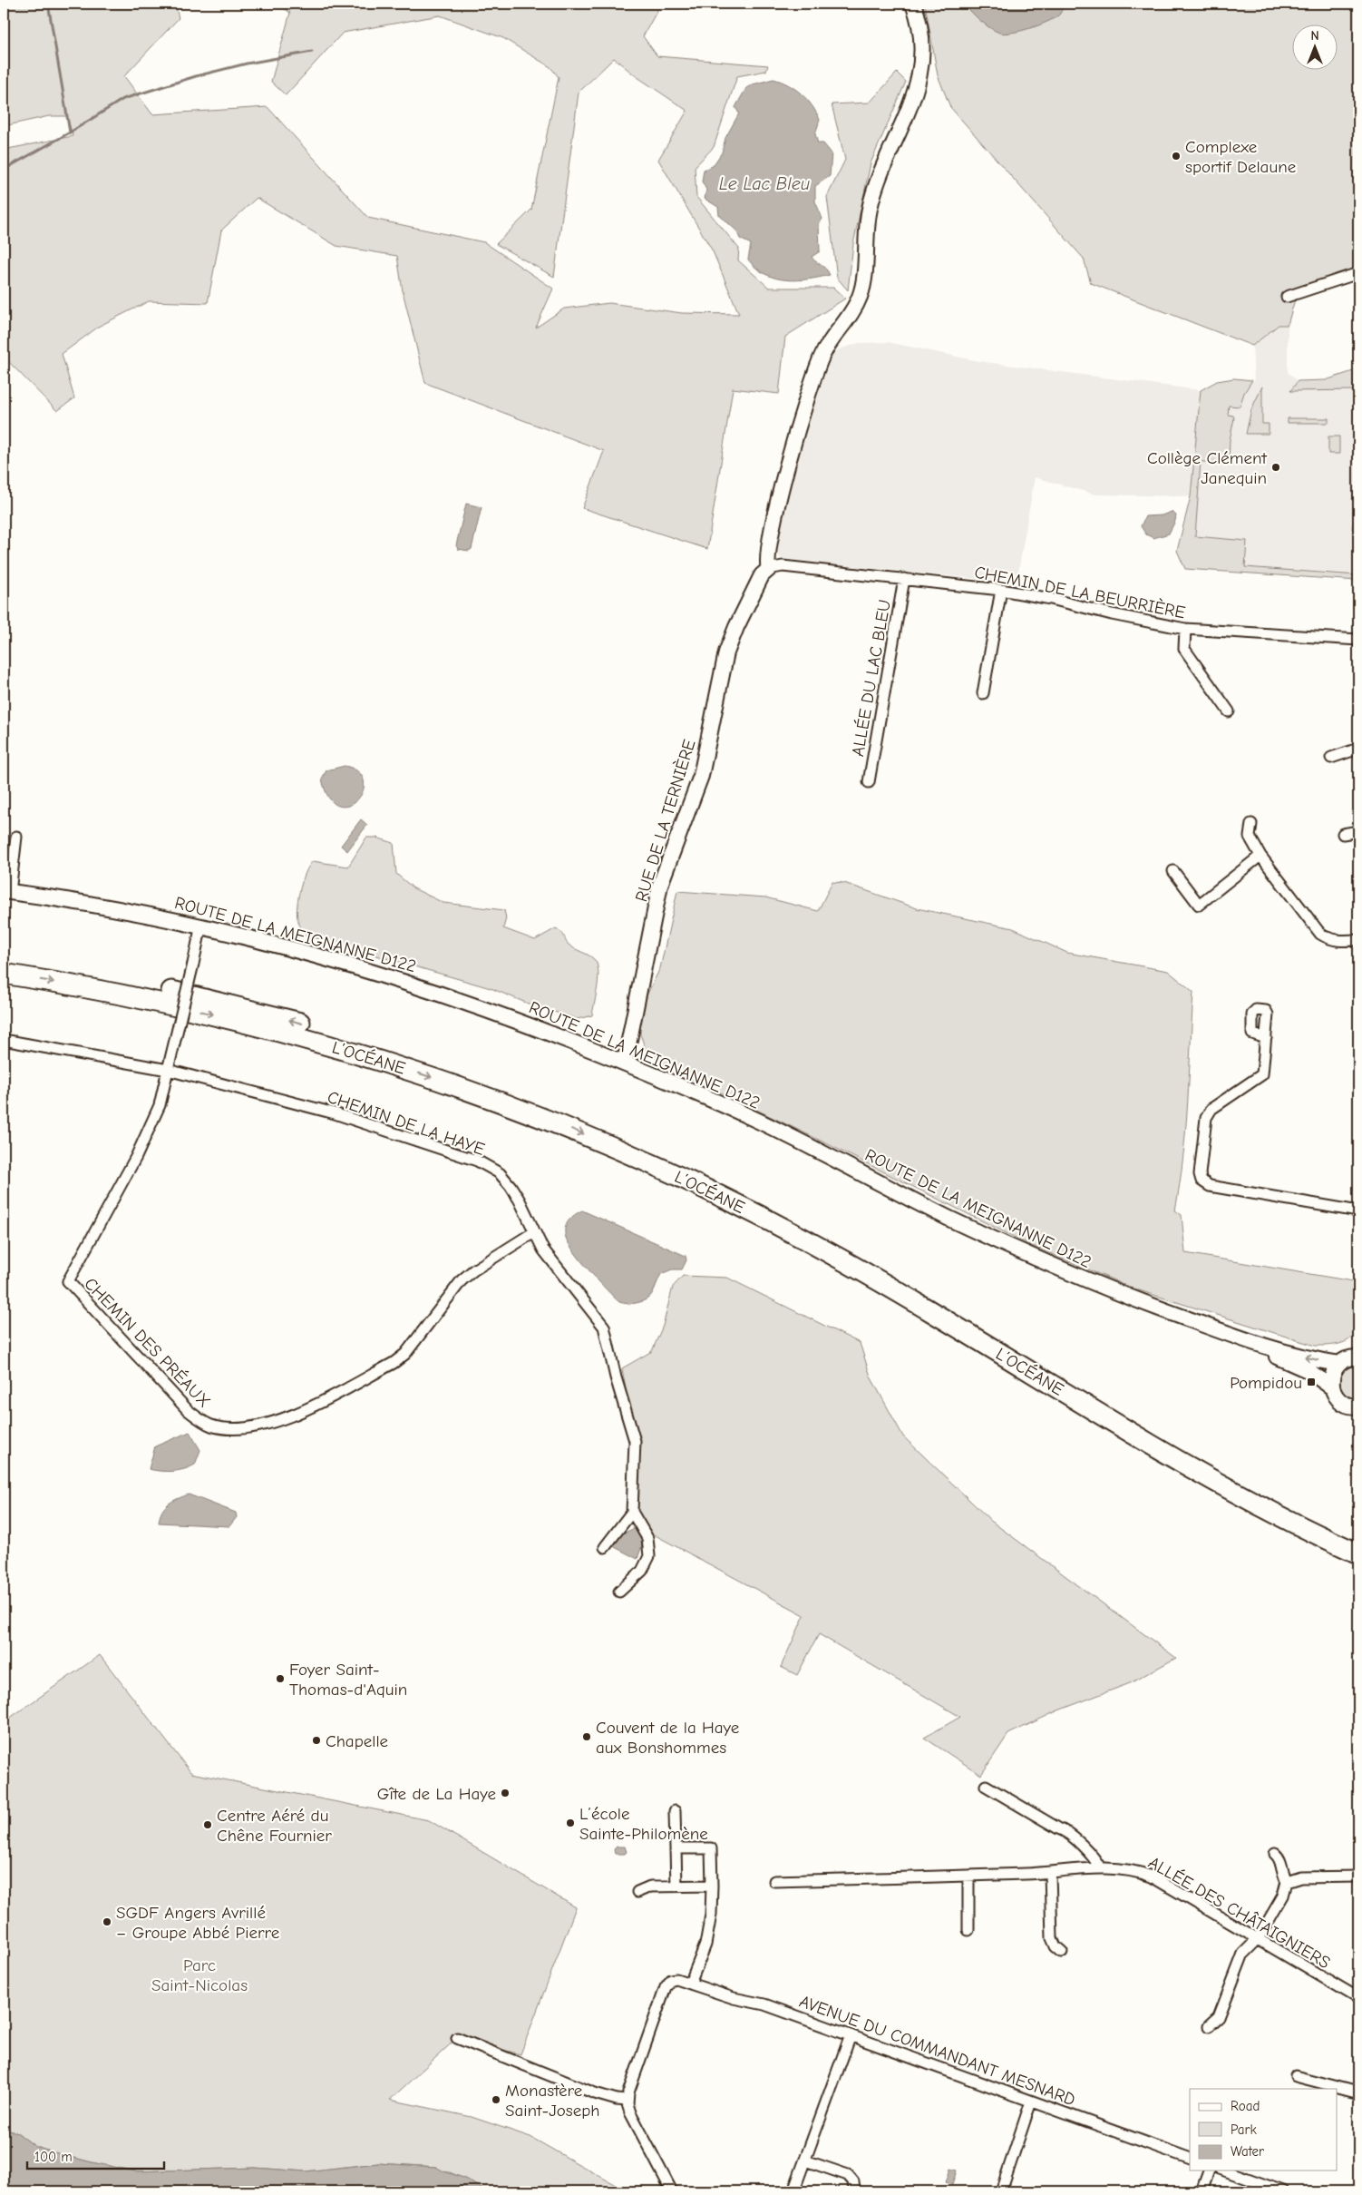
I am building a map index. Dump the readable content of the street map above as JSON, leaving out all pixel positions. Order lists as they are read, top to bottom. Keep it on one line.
{"streets":{"highway":["L’OCÉANE"],"street":["CHEMIN DE LA BEURRIÈRE","ALLÉE DU LAC BLEU","RUE DE LA TERNIÈRE","ROUTE DE LA MEIGNANNE D122","CHEMIN DE LA HAYE","CHEMIN DES PRÉAUX","ALLÉE DES CHÂTAIGNIERS","AVENUE DU COMMANDANT MESNARD"]},"crossings":[["CHEMIN DE LA BEURRIÈRE","ALLÉE DU LAC BLEU"],["CHEMIN DE LA BEURRIÈRE","RUE DE LA TERNIÈRE"],["RUE DE LA TERNIÈRE","ROUTE DE LA MEIGNANNE D122"],["CHEMIN DE LA HAYE","CHEMIN DES PRÉAUX"]],"water":["Le Lac Bleu"],"parks":["Parc Saint-Nicolas"],"places":{"other":["Complexe sportif Delaune","Collège Clément Janequin","Foyer Saint- Thomas-d'Aquin","Couvent de la Haye aux Bonshommes","Chapelle","Gîte de La Haye","L’école Sainte-Philomène","Centre Aéré du Chêne Fournier","SGDF Angers Avrillé – Groupe Abbé Pierre","Monastère Saint-Joseph"],"transit":["Pompidou"]},"legend":["Road","Park","Water"],"scale_bar":"100 m","north":"top"}
